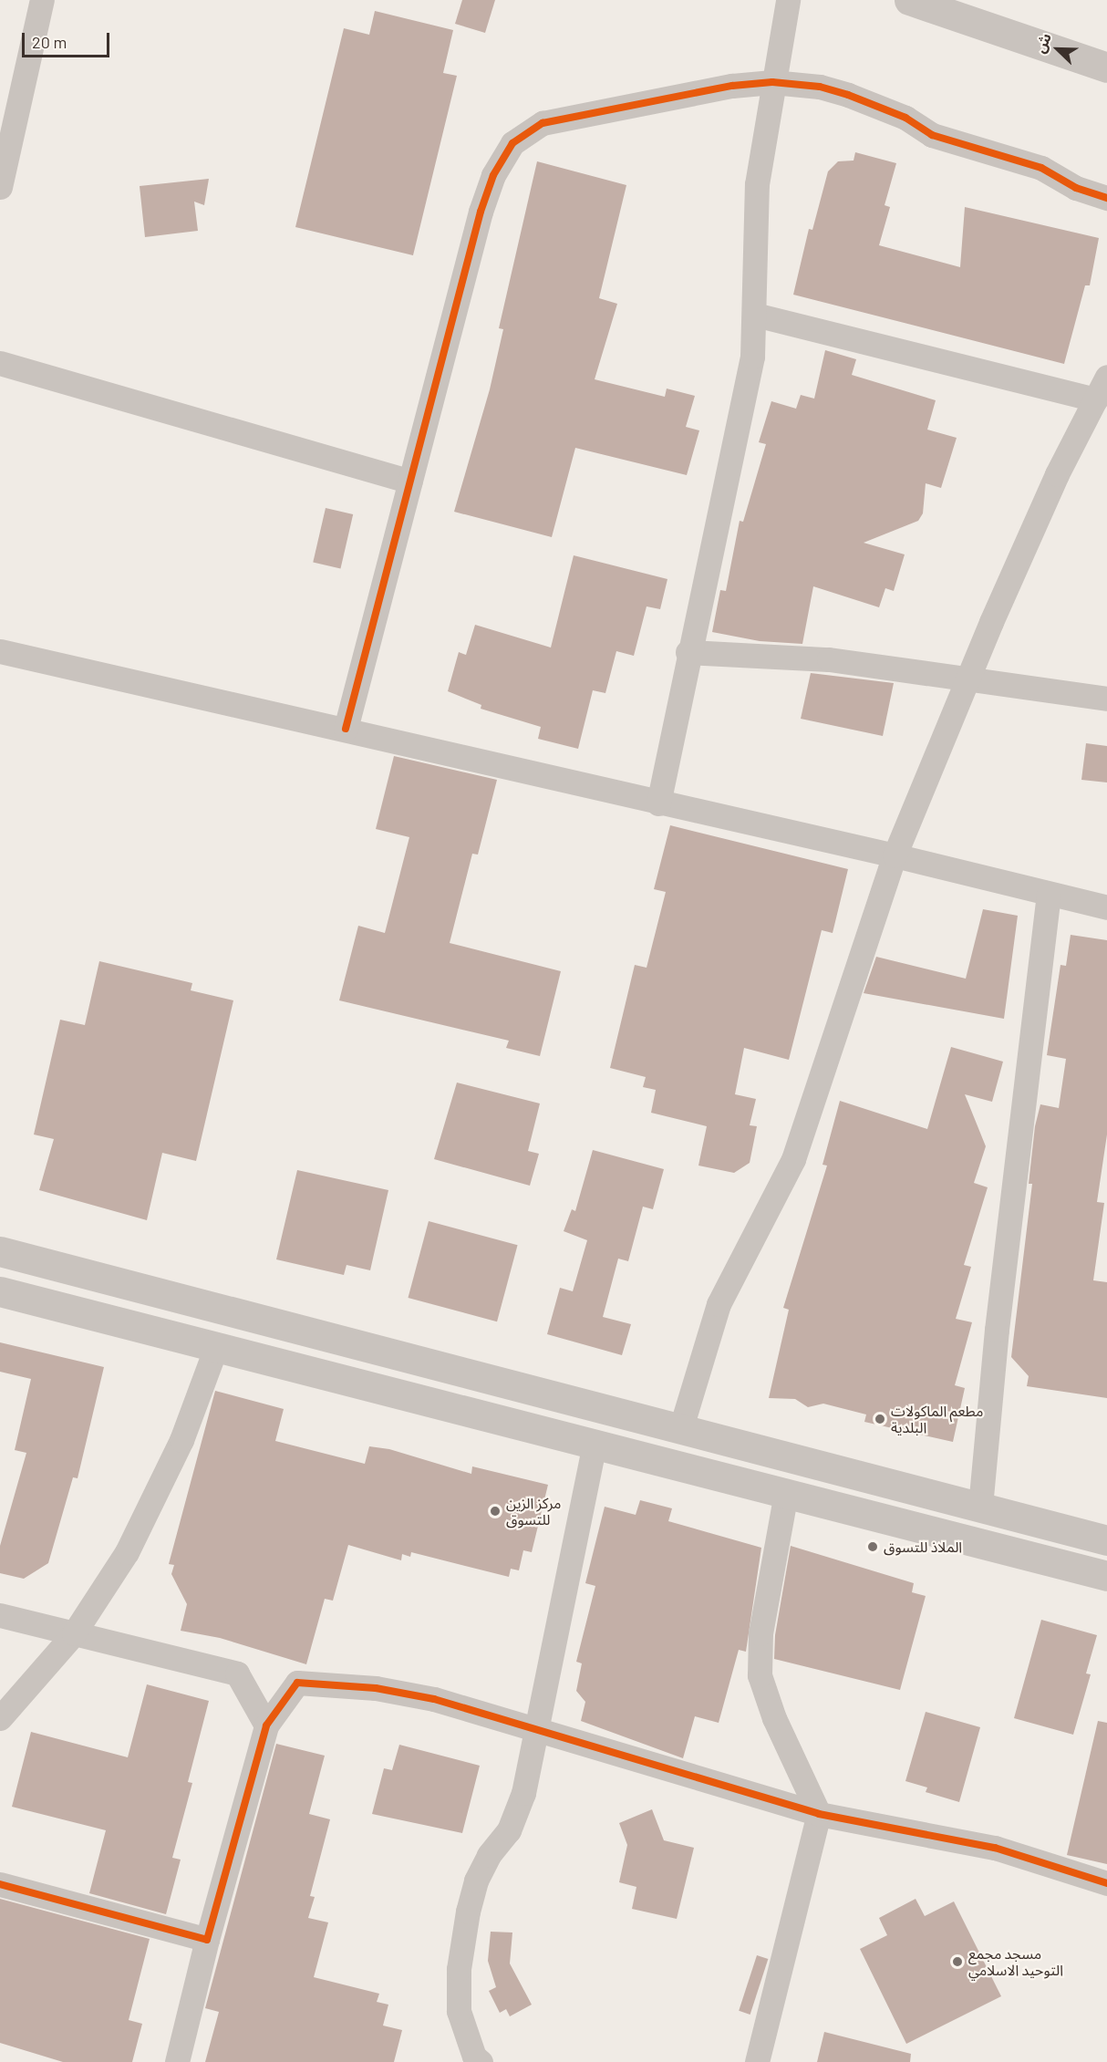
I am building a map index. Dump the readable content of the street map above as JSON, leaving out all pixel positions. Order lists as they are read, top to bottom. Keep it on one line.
{"places":["مطعم الماكولات البلدية","مركز الزين للتسوق","الملاذ للتسوق","مسجد مجمع التوحيد الاسلامي"],"scale_bar":"20 m","north":"top left"}
